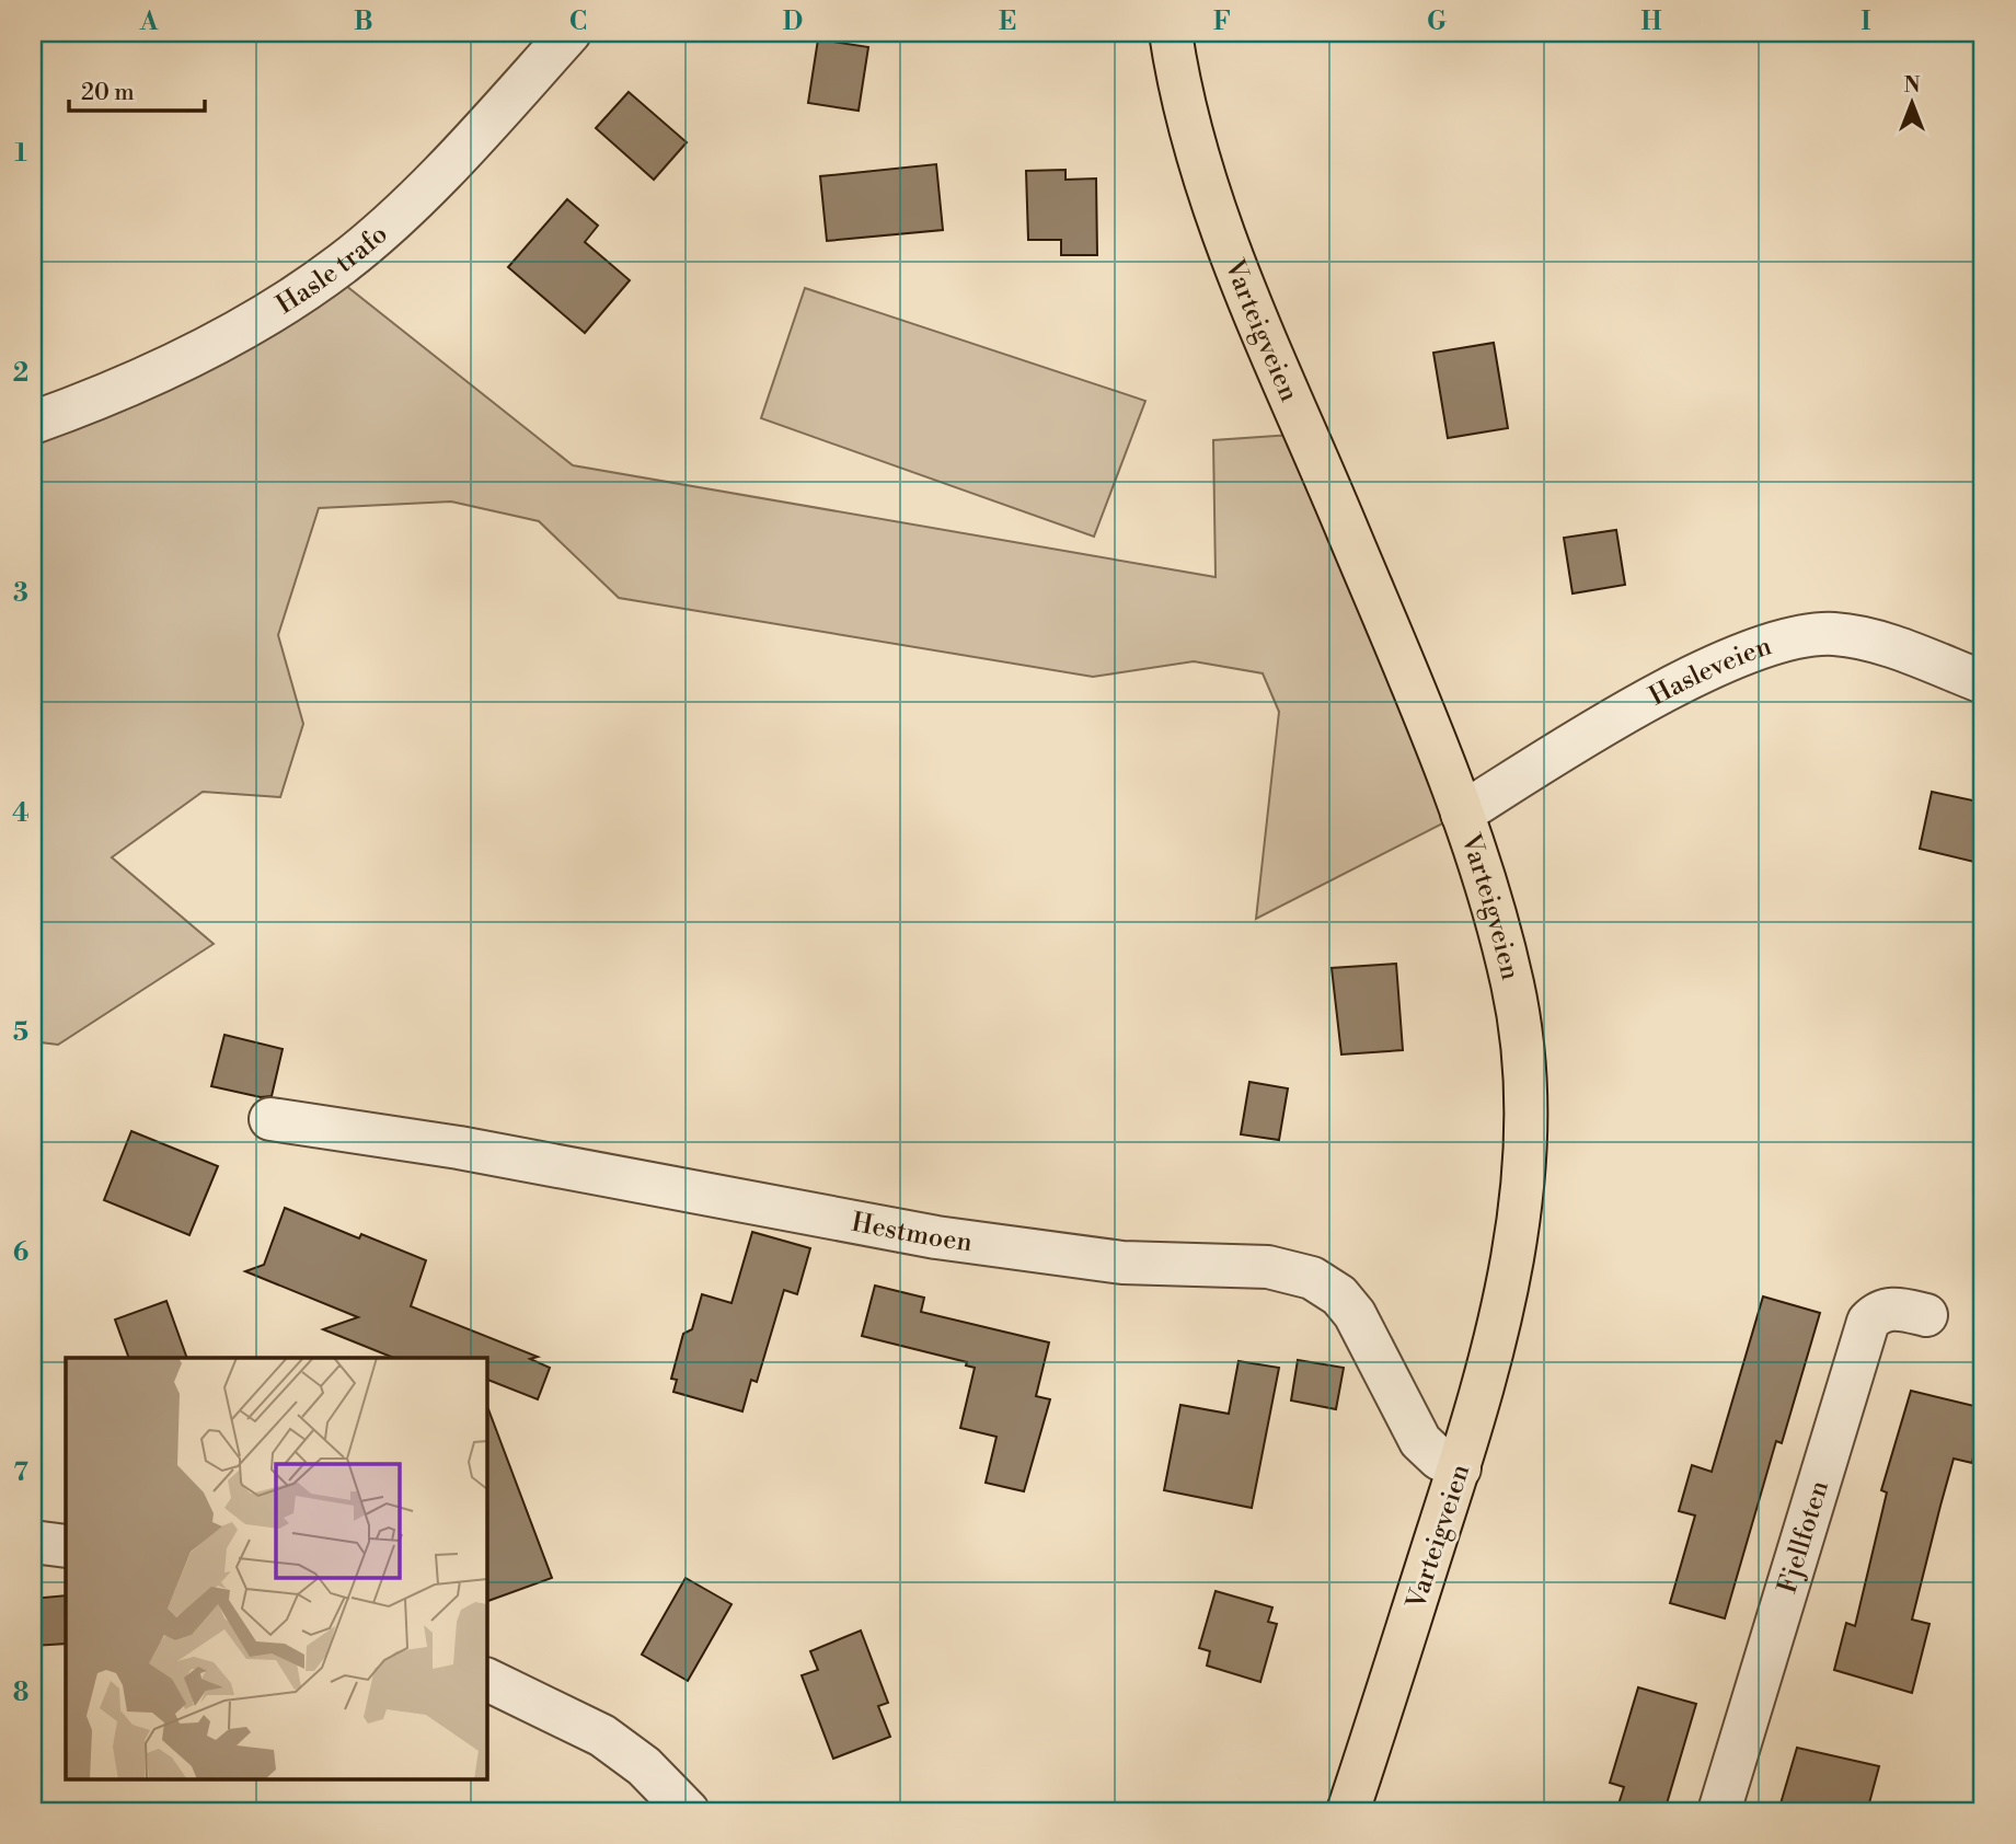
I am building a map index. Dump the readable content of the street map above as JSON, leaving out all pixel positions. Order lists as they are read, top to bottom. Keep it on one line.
{"streets":{"main road":["Varteigveien"],"street":["Hasle trafo","Hasleveien","Hestmoen","Fjellfoten"]},"crossings":[["Varteigveien","Hasleveien"],["Varteigveien","Hestmoen"]],"scale_bar":"20 m","north":"top","grid":{"columns":["A","B","C","D","E","F","G","H","I"],"rows":["1","2","3","4","5","6","7","8"]}}
